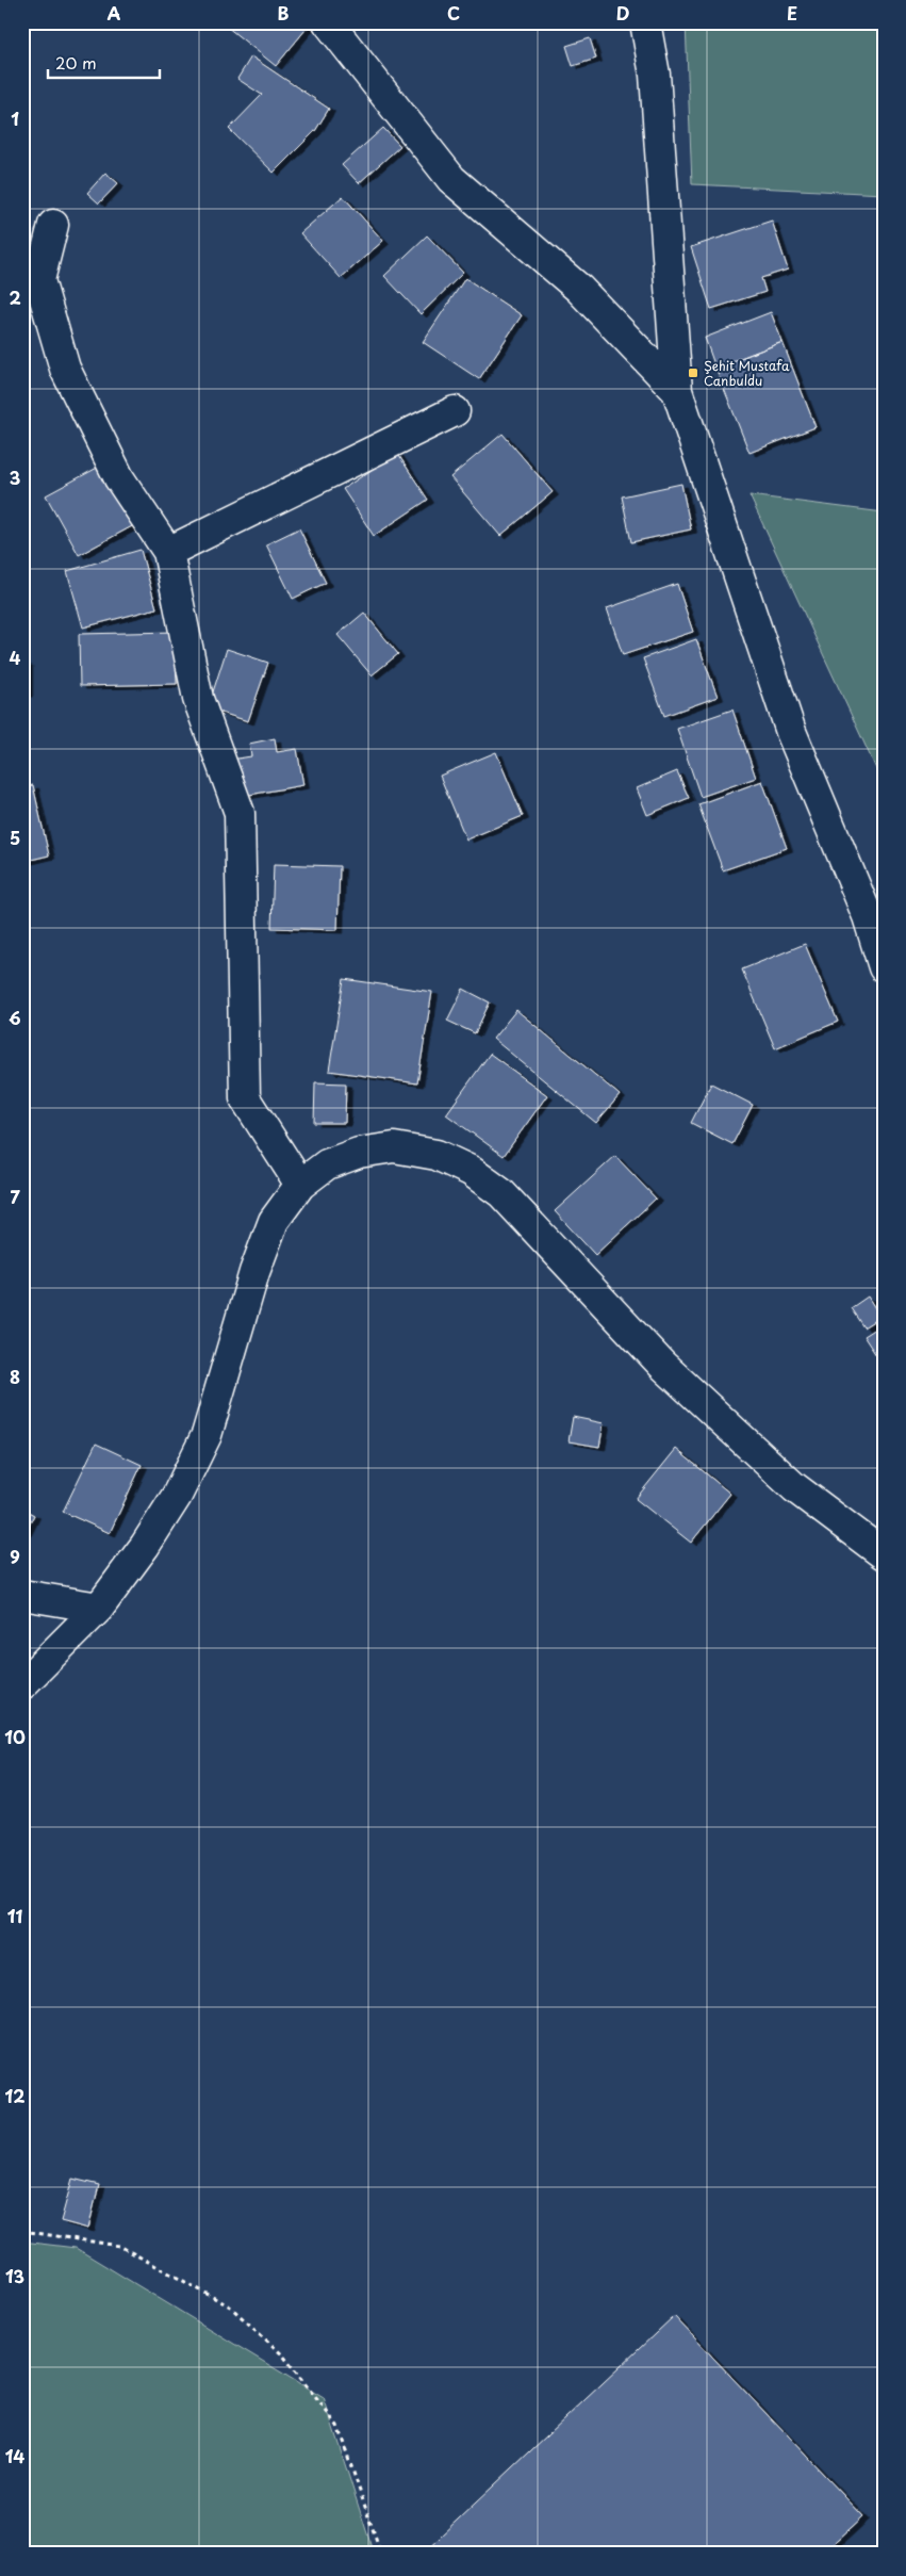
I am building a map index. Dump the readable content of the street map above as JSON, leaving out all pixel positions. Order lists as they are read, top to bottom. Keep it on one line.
{"places":{"transit":["Şehit Mustafa Canbuldu"]},"scale_bar":"20 m","grid":{"columns":["A","B","C","D","E"],"rows":["1","2","3","4","5","6","7","8","9","10","11","12","13","14"]}}
